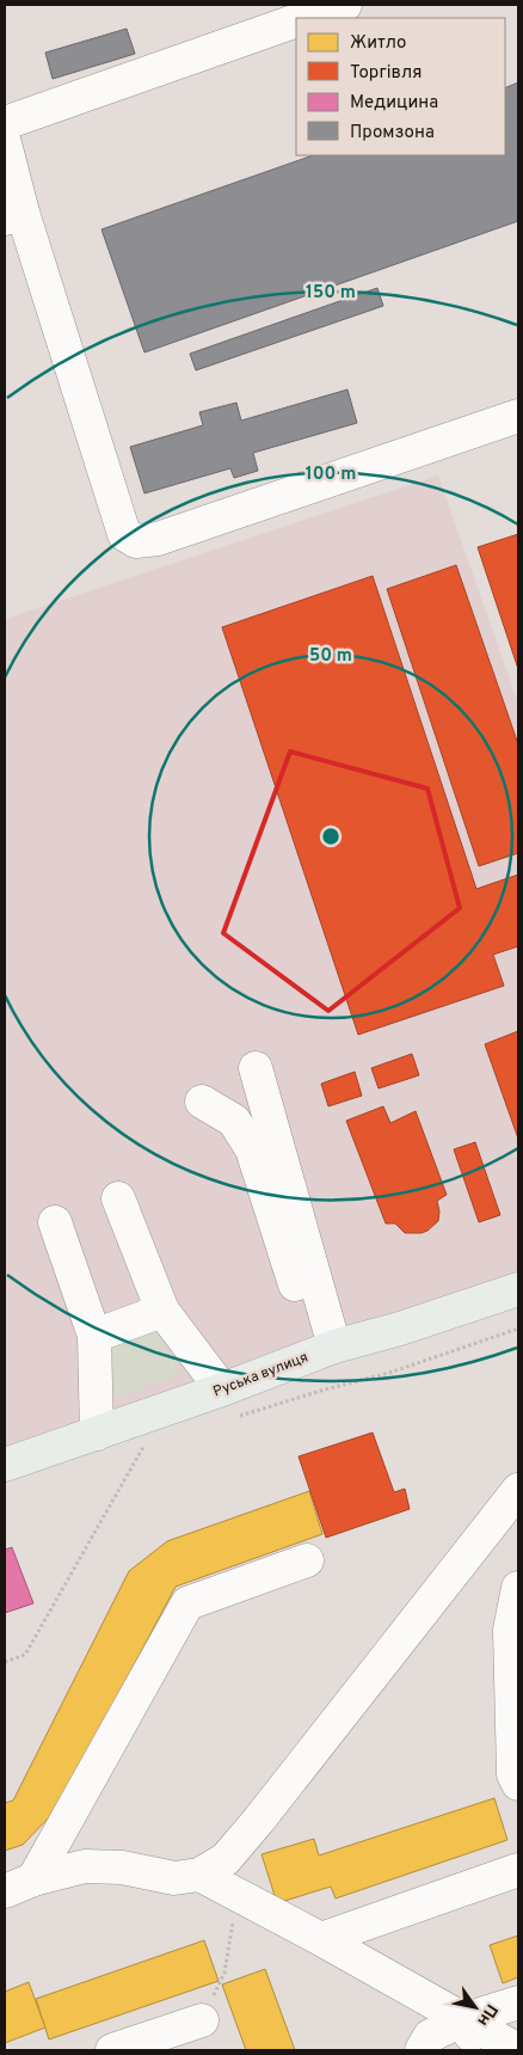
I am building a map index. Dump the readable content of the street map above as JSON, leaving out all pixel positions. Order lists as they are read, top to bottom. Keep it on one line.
{"streets":{"main road":["Руська вулиця"]},"legend":["Житло","Торгівля","Медицина","Промзона"],"north":"bottom right","rings":["150 m","100 m","50 m"]}
